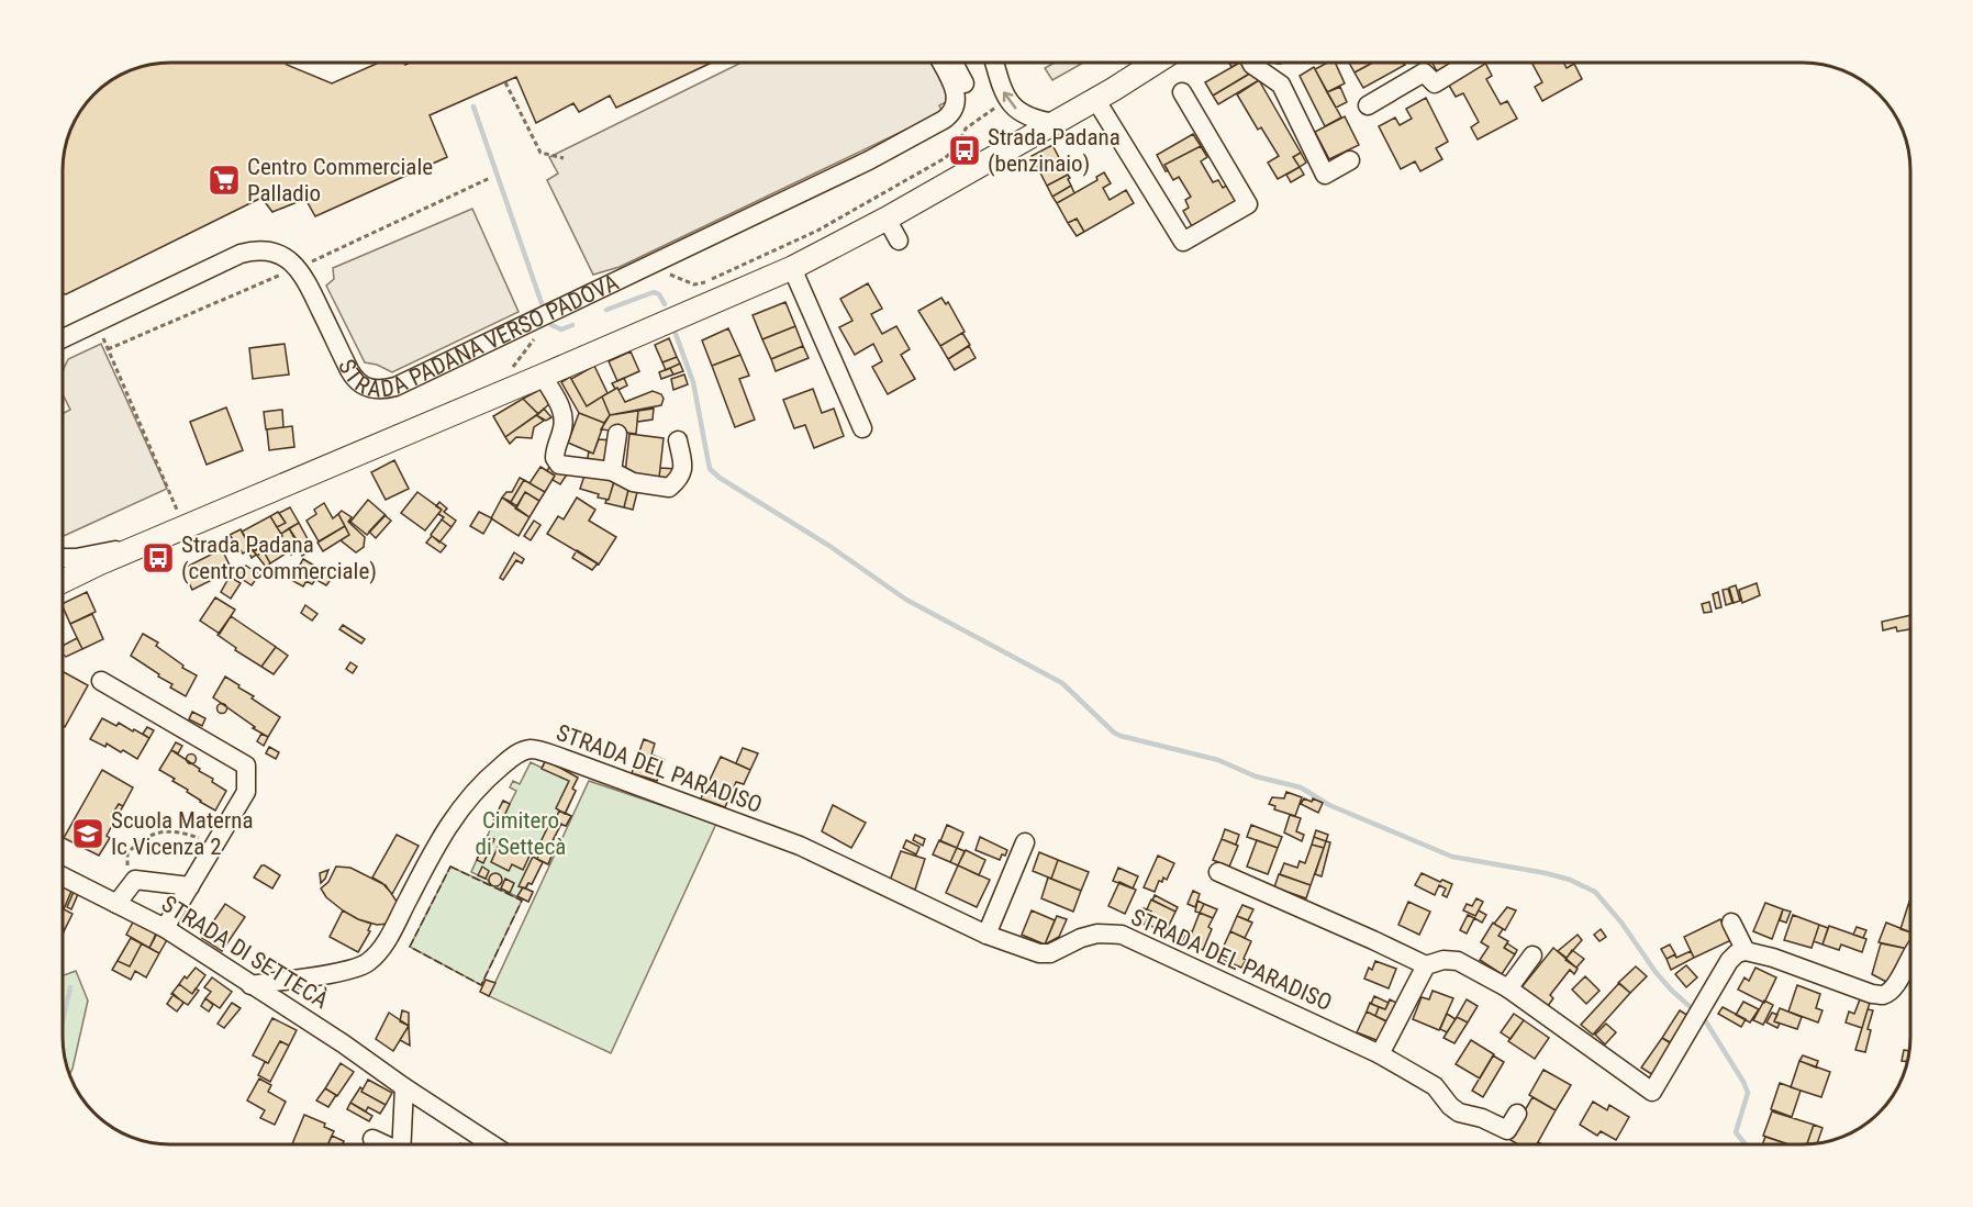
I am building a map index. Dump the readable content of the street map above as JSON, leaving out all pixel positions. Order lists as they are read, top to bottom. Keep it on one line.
{"streets":{"street":["STRADA PADANA VERSO PADOVA","STRADA DEL PARADISO","STRADA DI SETTECÀ"]},"crossings":[["STRADA DEL PARADISO","STRADA DI SETTECÀ"]],"parks":["Cimitero di Settecà"],"places":{"bus stop":["Strada Padana (benzinaio)","Strada Padana (centro commerciale)"],"supermarket":["Centro Commerciale Palladio"],"school or university":["Scuola Materna Ic Vicenza 2"]}}
